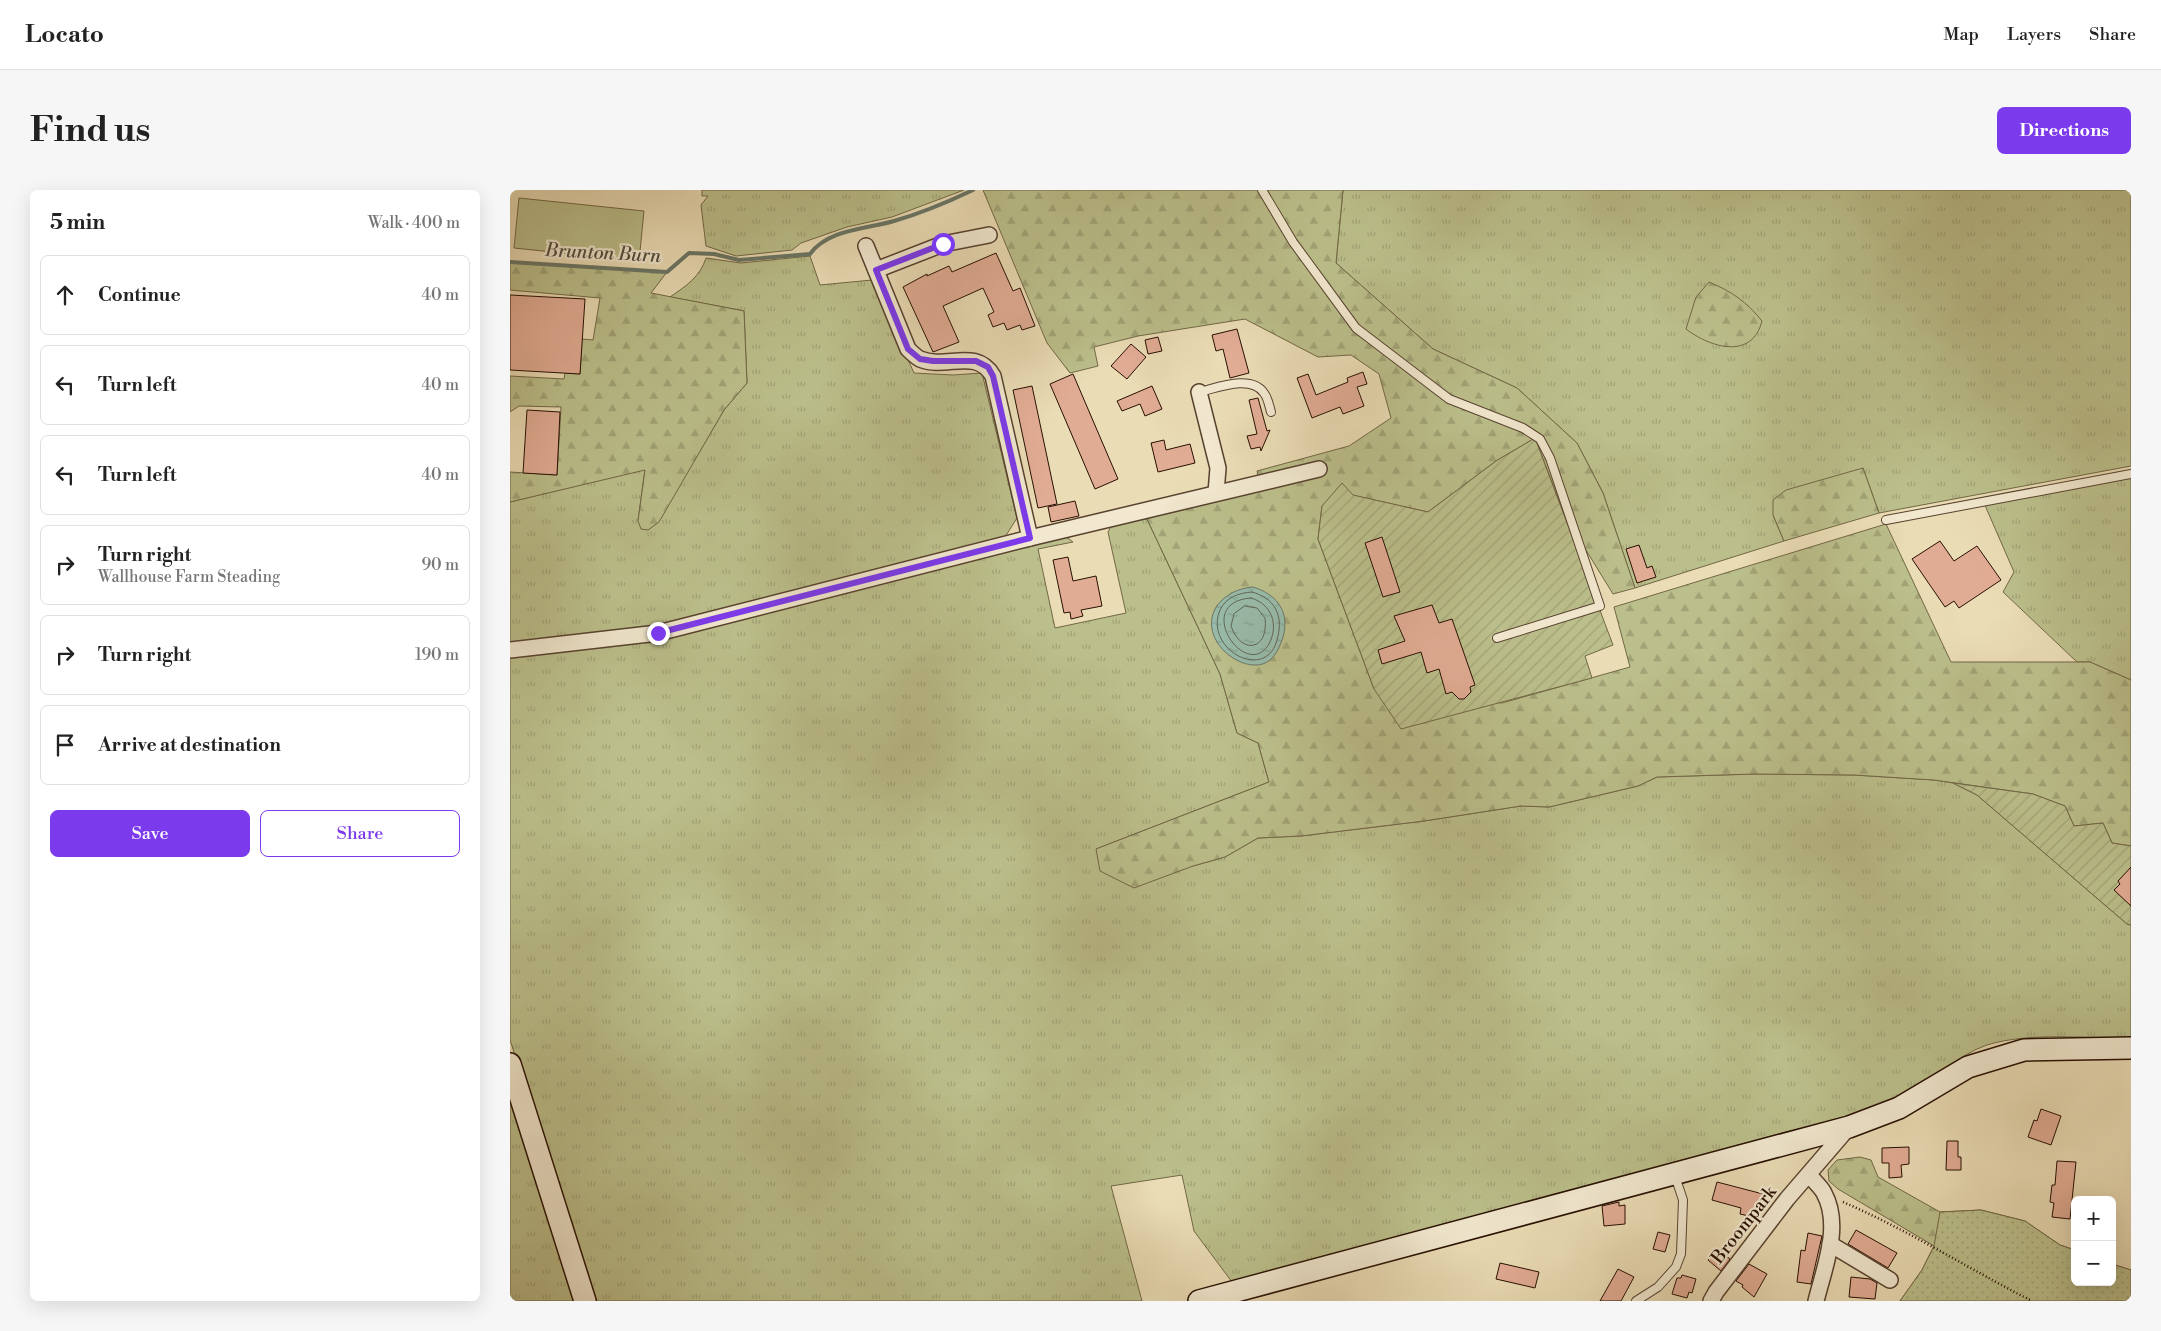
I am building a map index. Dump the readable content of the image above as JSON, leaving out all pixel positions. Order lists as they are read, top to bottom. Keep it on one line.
{"streets":{"street":["Broompark"]},"water":["Brunton Burn"],"page":{"header":"Locato","nav":["Map","Layers","Share"],"buttons":["Directions",["Save","Share"]],"title":"Find us","heading":["5 min","Walk · 400 m"],"list":[["Continue","40 m"],["Turn left","40 m"],["Turn left","40 m"],["Turn right","Wallhouse Farm Steading","90 m"],["Turn right","190 m"],"Arrive at destination"],"map_buttons":["+","−"]}}
